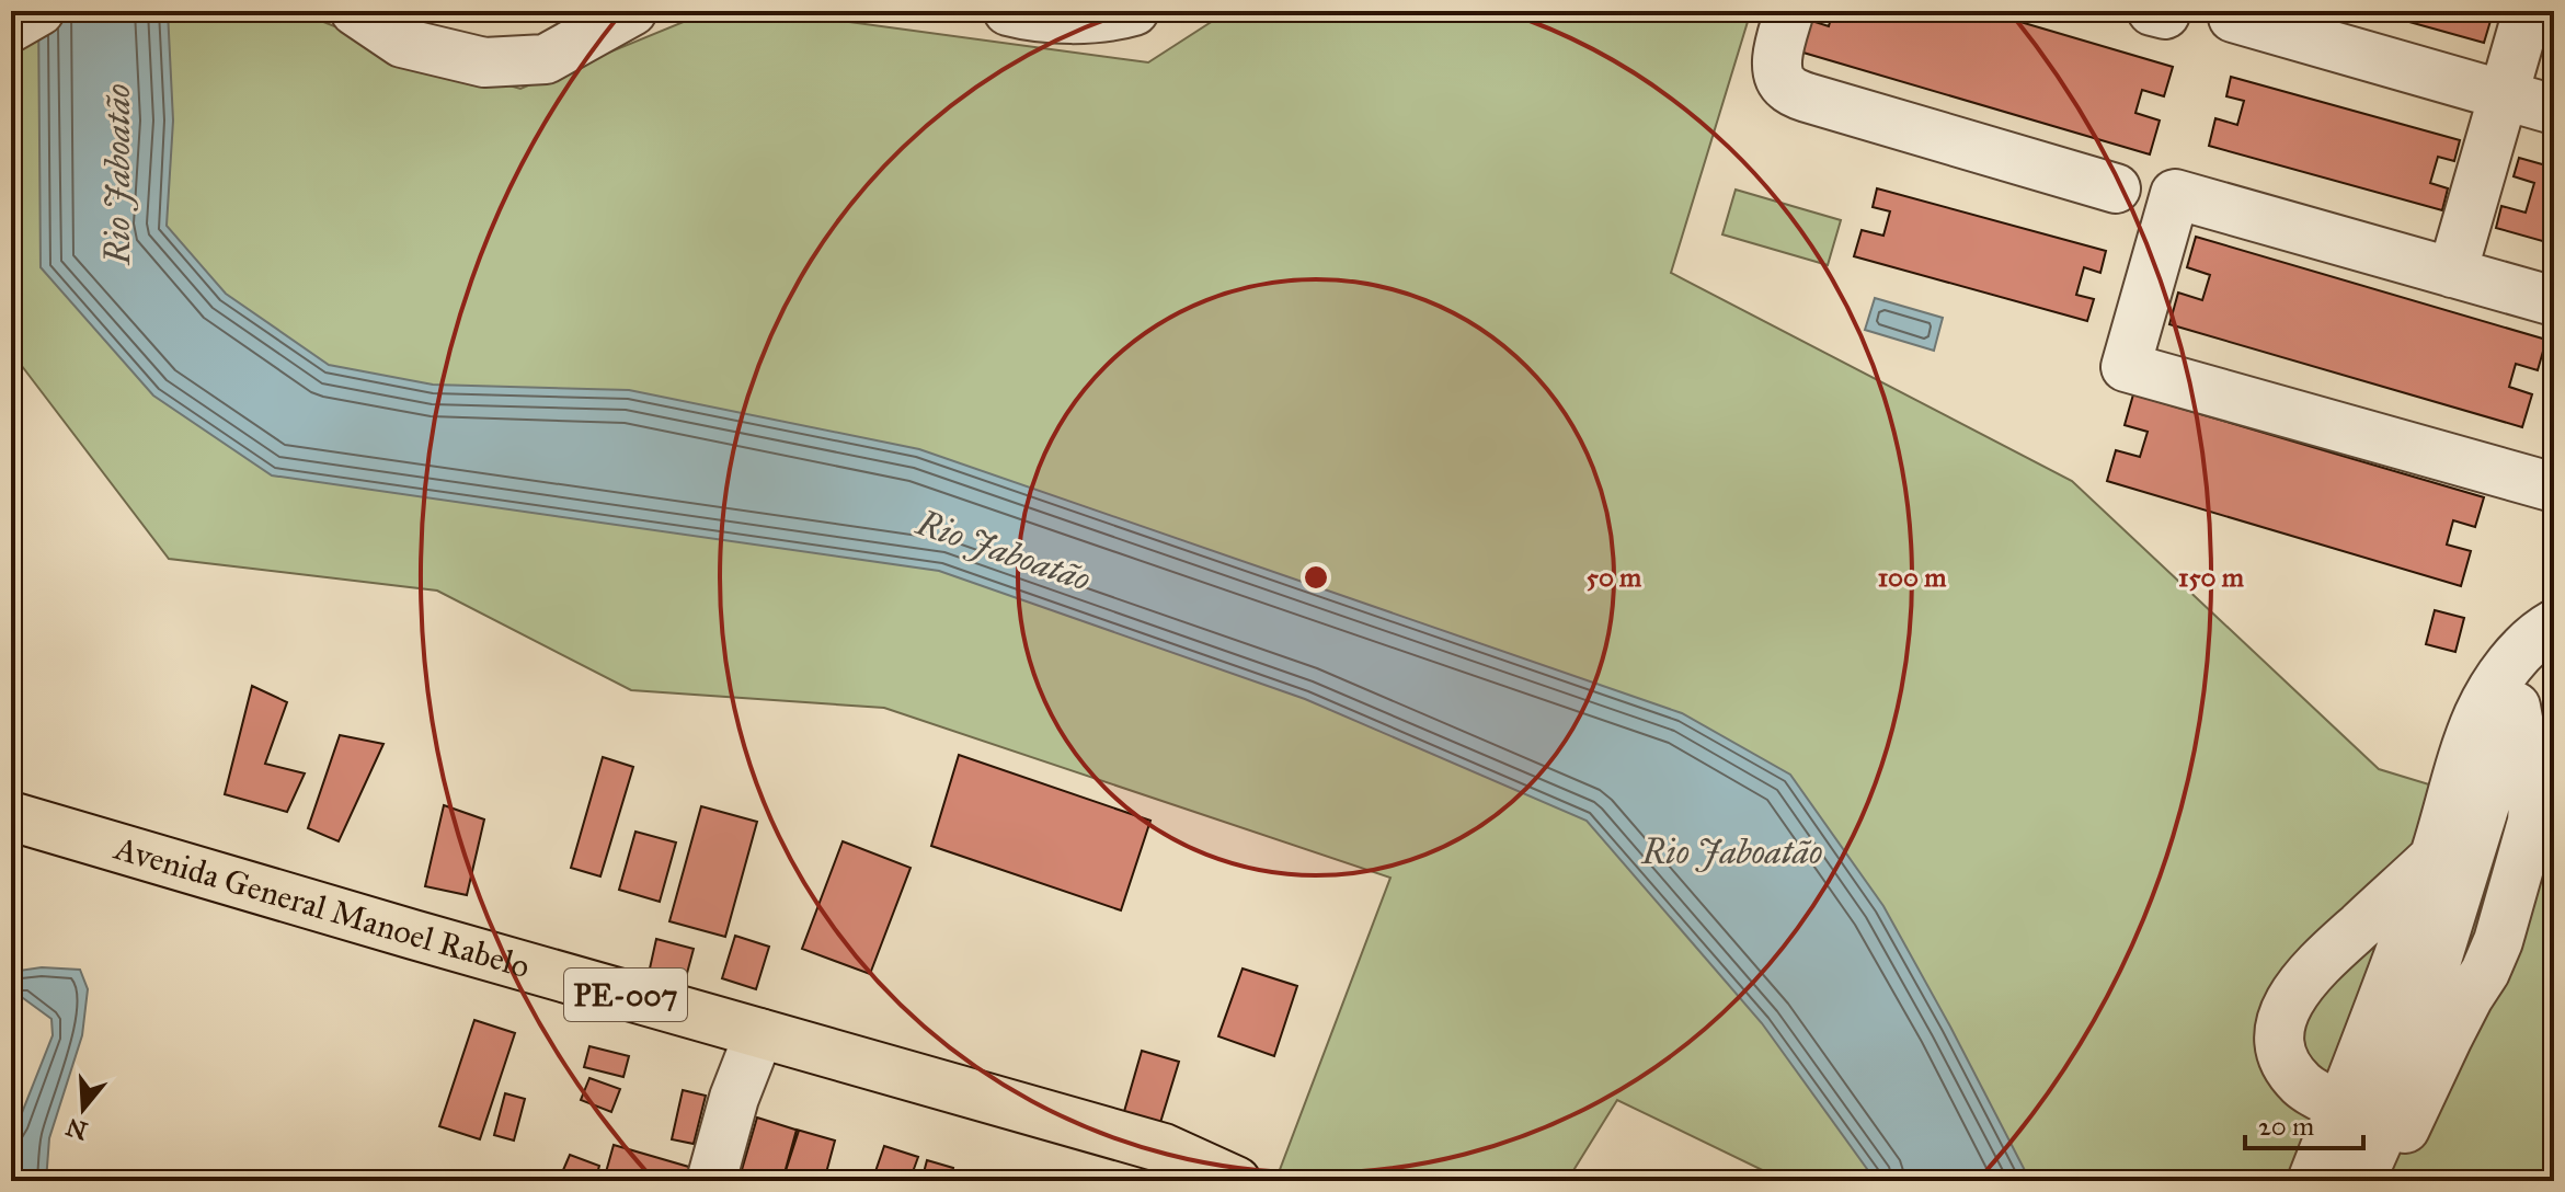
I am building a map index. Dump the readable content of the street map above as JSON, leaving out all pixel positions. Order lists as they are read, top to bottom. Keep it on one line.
{"streets":{"main road":["Avenida General Manoel Rabelo","PE-007"]},"water":["Rio Jaboatão"],"scale_bar":"20 m","north":"bottom","rings":["50 m","100 m","150 m"]}
